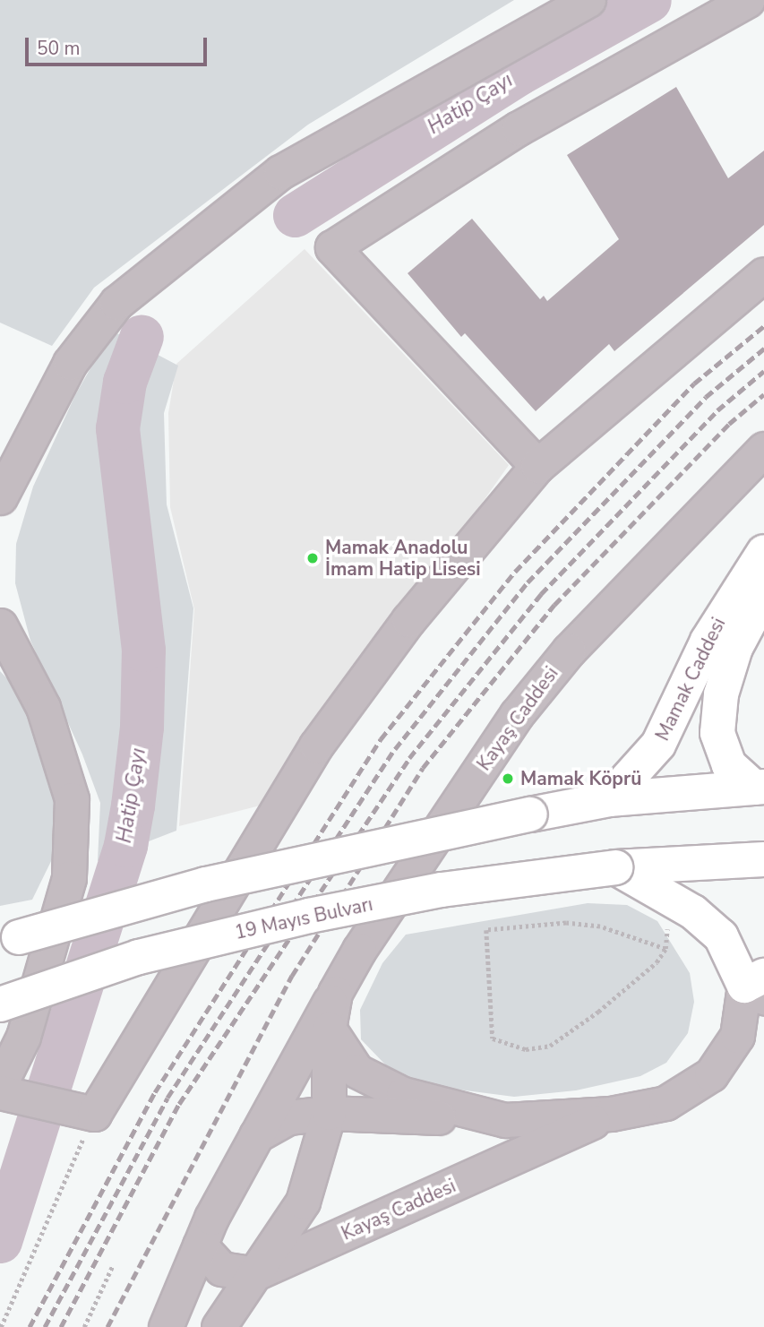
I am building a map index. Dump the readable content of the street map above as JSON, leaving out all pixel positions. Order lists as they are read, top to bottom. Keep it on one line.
{"streets":{"main road":["Mamak Caddesi","19 Mayıs Bulvarı"],"street":["Kayaş Caddesi"]},"water":["Hatip Çayı"],"places":["Mamak Anadolu İmam Hatip Lisesi","Mamak Köprü"],"scale_bar":"50 m"}
